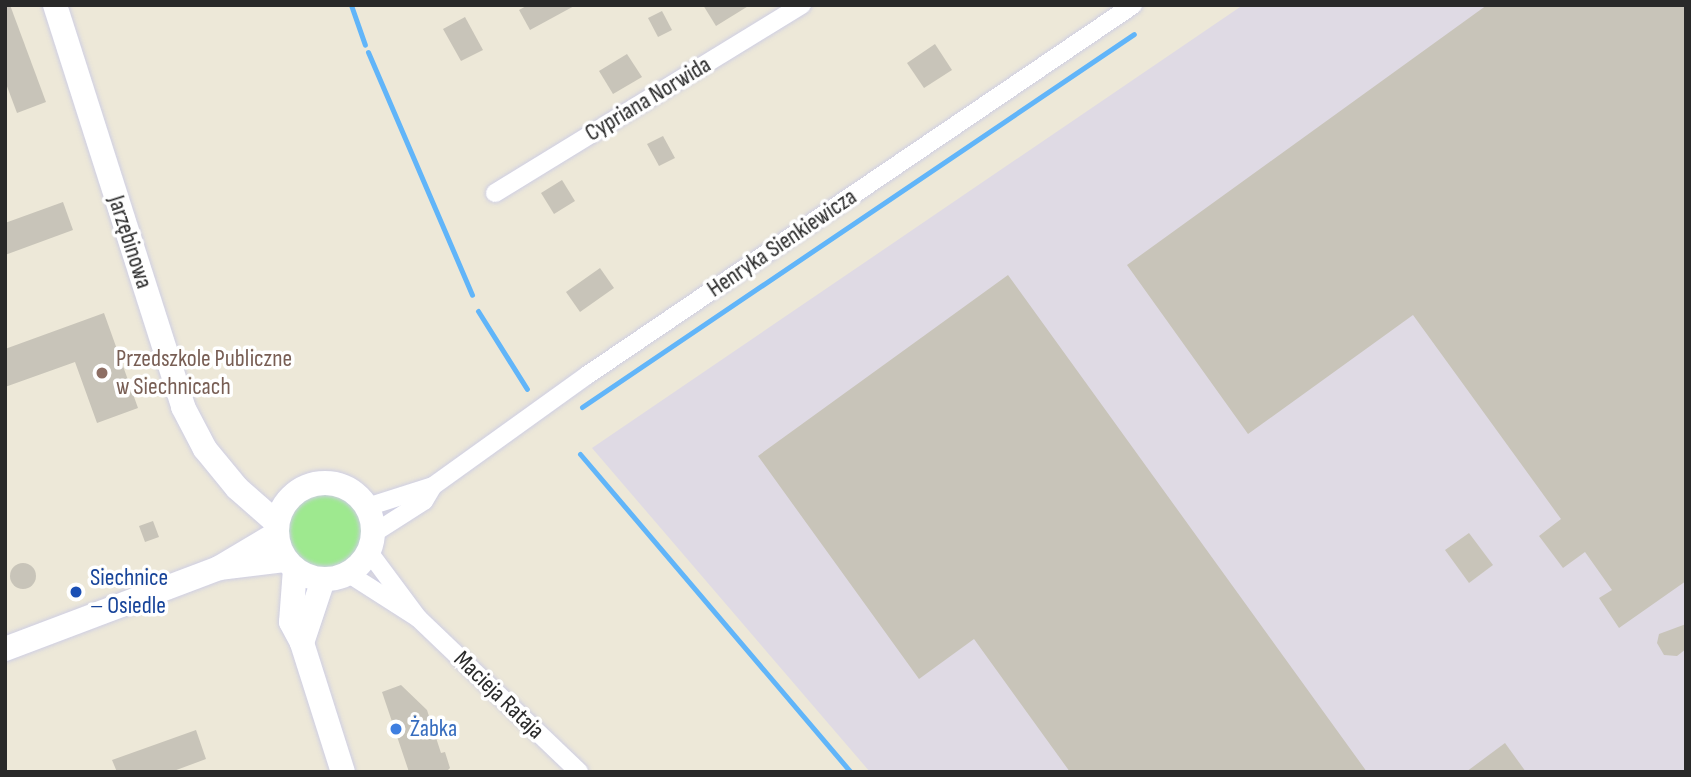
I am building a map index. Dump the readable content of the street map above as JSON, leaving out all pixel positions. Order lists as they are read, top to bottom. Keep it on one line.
{"streets":{"street":["Cypriana Norwida","Jarzębinowa","Henryka Sienkiewicza","Macieja Rataja"]},"crossings":[["Jarzębinowa","Henryka Sienkiewicza"],["Jarzębinowa","Macieja Rataja"],["Henryka Sienkiewicza","Macieja Rataja"]],"places":["Przedszkole Publiczne w Siechnicach","Siechnice – Osiedle","Żabka"]}
